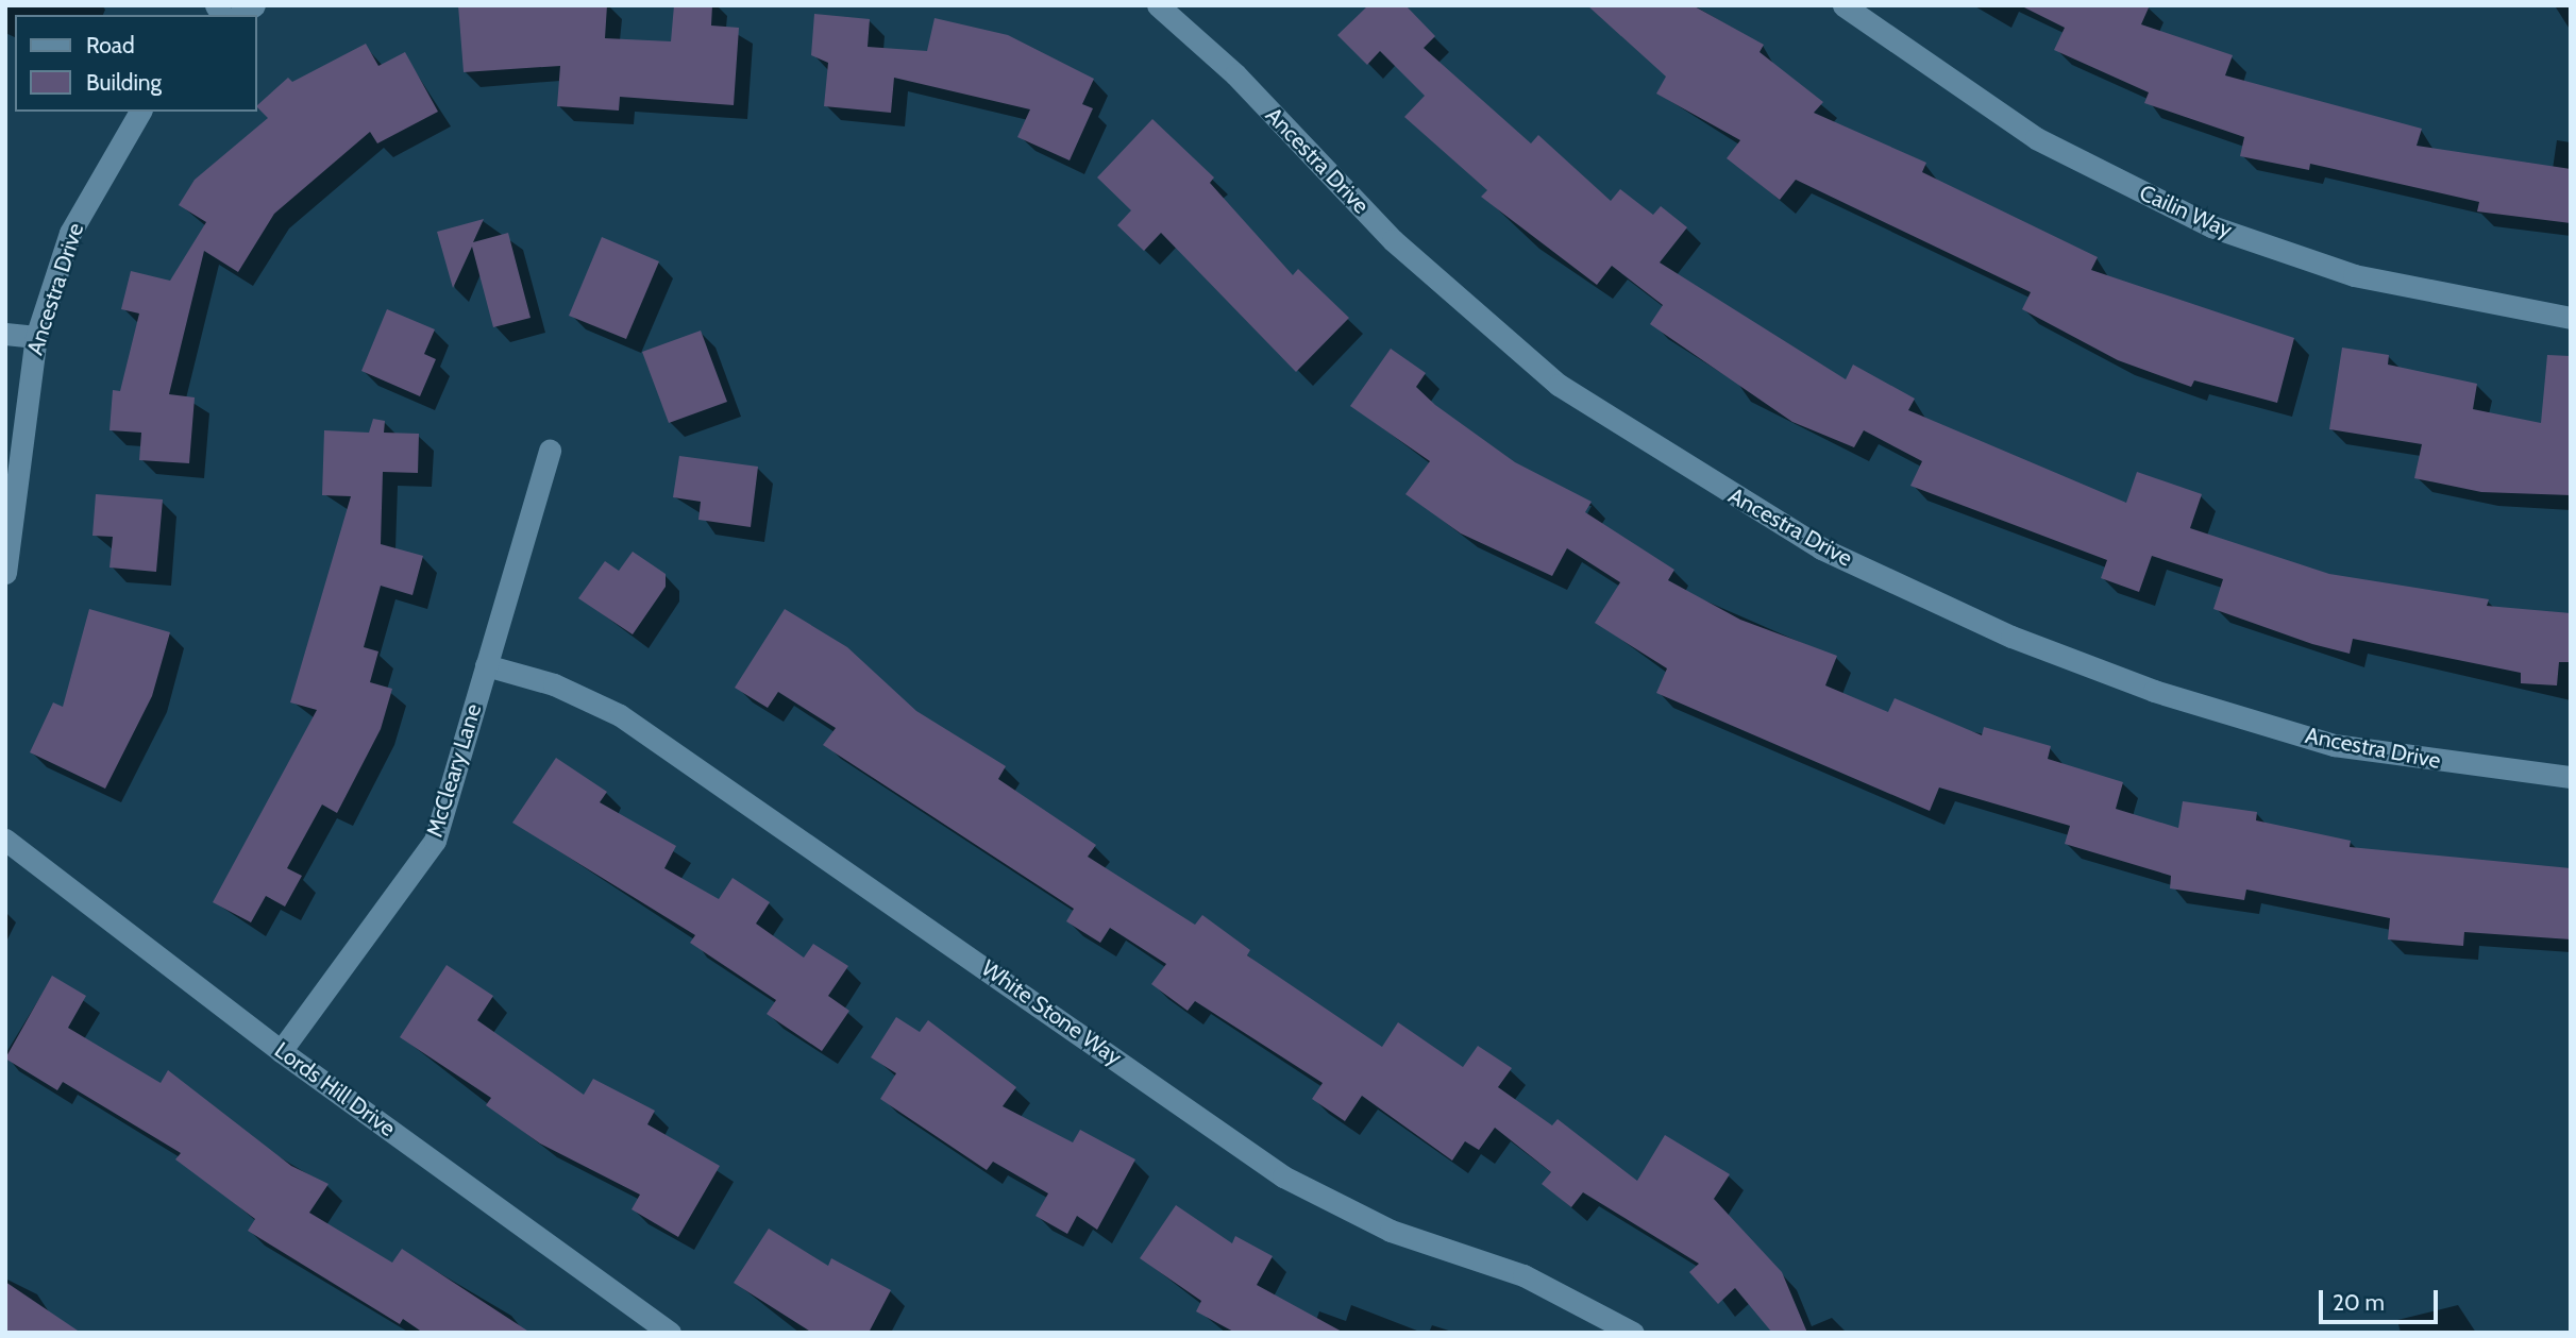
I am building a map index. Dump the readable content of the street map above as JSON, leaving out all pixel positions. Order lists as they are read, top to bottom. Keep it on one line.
{"streets":{"street":["Ancestra Drive","Cailin Way","McCleary Lane","White Stone Way","Lords Hill Drive"]},"crossings":[["McCleary Lane","White Stone Way"],["McCleary Lane","Lords Hill Drive"]],"legend":["Road","Building"],"scale_bar":"20 m"}
